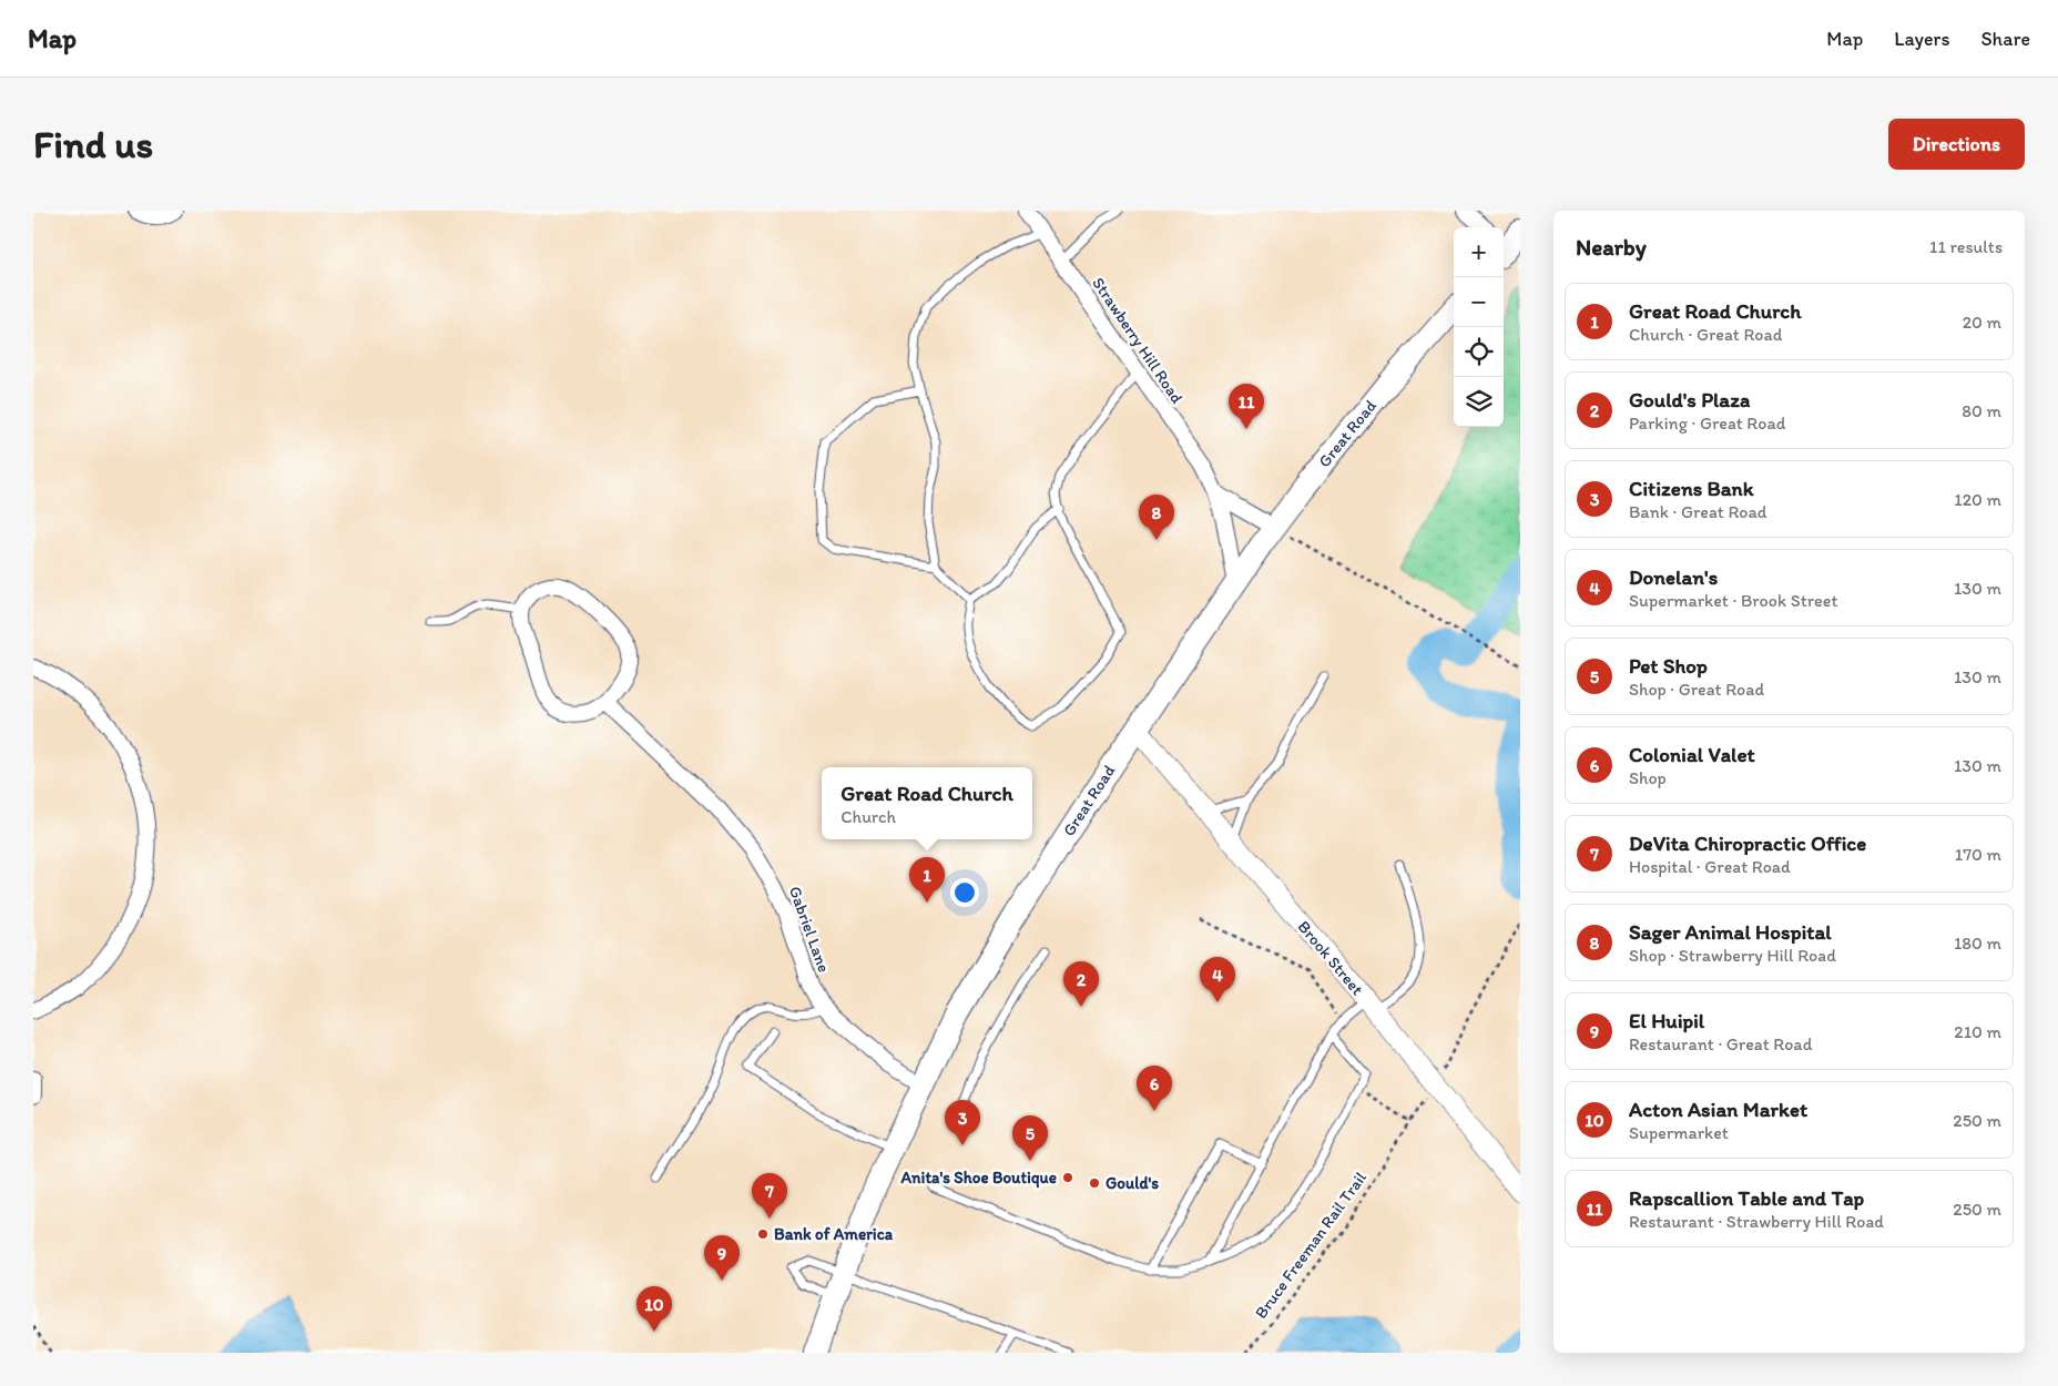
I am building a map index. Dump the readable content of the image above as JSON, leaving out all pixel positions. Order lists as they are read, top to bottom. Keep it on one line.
{"streets":{"main road":["Great Road"],"street":["Strawberry Hill Road","Gabriel Lane","Brook Street"],"path":["Bruce Freeman Rail Trail"]},"crossings":[["Strawberry Hill Road","Great Road"],["Great Road","Gabriel Lane"],["Great Road","Brook Street"]],"places":["Anita's Shoe Boutique","Gould's","Bank of America"],"page":{"header":"Map","nav":["Map","Layers","Share"],"buttons":"Directions","title":"Find us","heading":["Nearby","11 results"],"map_buttons":["+","−"],"list":[{"mark":"1","name":"Great Road Church","note":"Church · Great Road","value":"20 m"},{"mark":"2","name":"Gould's Plaza","note":"Parking · Great Road","value":"80 m"},{"mark":"3","name":"Citizens Bank","note":"Bank · Great Road","value":"120 m"},{"mark":"4","name":"Donelan's","note":"Supermarket · Brook Street","value":"130 m"},{"mark":"5","name":"Pet Shop","note":"Shop · Great Road","value":"130 m"},{"mark":"6","name":"Colonial Valet","note":"Shop","value":"130 m"},{"mark":"7","name":"DeVita Chiropractic Office","note":"Hospital · Great Road","value":"170 m"},{"mark":"8","name":"Sager Animal Hospital","note":"Shop · Strawberry Hill Road","value":"180 m"},{"mark":"9","name":"El Huipil","note":"Restaurant · Great Road","value":"210 m"},{"mark":"10","name":"Acton Asian Market","note":"Supermarket","value":"250 m"},{"mark":"11","name":"Rapscallion Table and Tap","note":"Restaurant · Strawberry Hill Road","value":"250 m"}],"pins":["11","8","1","4","2","6","3","5","7","9","10"],"popup":["Great Road Church","Church"]}}
